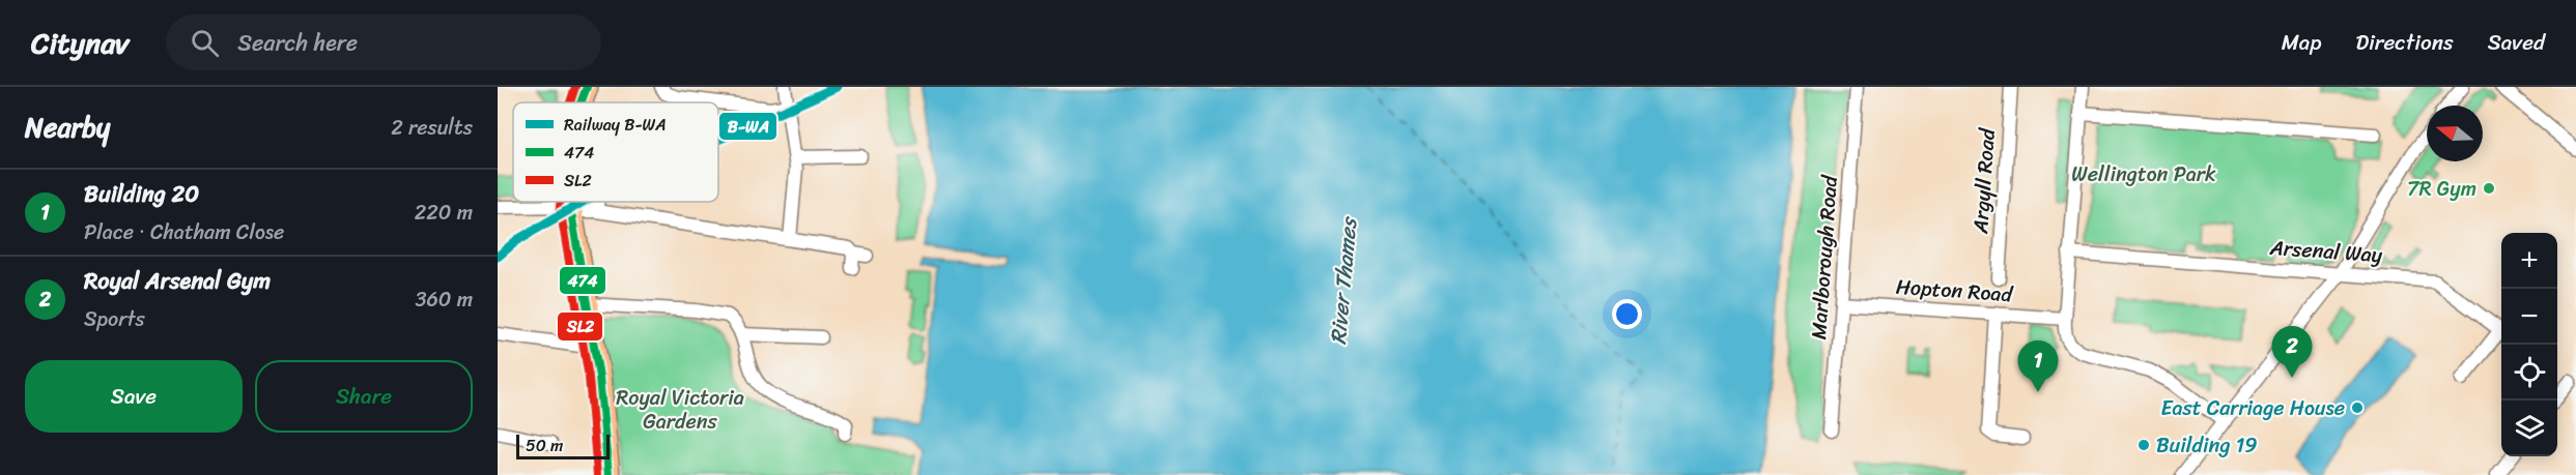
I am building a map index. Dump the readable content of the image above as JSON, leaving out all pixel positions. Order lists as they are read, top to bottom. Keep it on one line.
{"streets":{"street":["Argyll Road","Arsenal Way","Marlborough Road","Hopton Road"]},"crossings":[["Marlborough Road","Hopton Road"]],"water":["River Thames"],"parks":["Wellington Park","Royal Victoria Gardens"],"places":["7R Gym","East Carriage House","Building 19"],"lines":["rail line B-WA","transit line 474","transit line SL2"],"legend":["Railway B-WA","474","SL2"],"scale_bar":"50 m","north":"left","page":{"header":"Citynav","search":"Search here","nav":["Map","Directions","Saved"],"heading":["Nearby","2 results"],"list":[{"mark":"1","name":"Building 20","note":"Place · Chatham Close","value":"220 m"},{"mark":"2","name":"Royal Arsenal Gym","note":"Sports","value":"360 m"}],"map_buttons":["+","−"],"pins":["2","1"],"buttons":["Save","Share"],"scale":"50 m"}}
